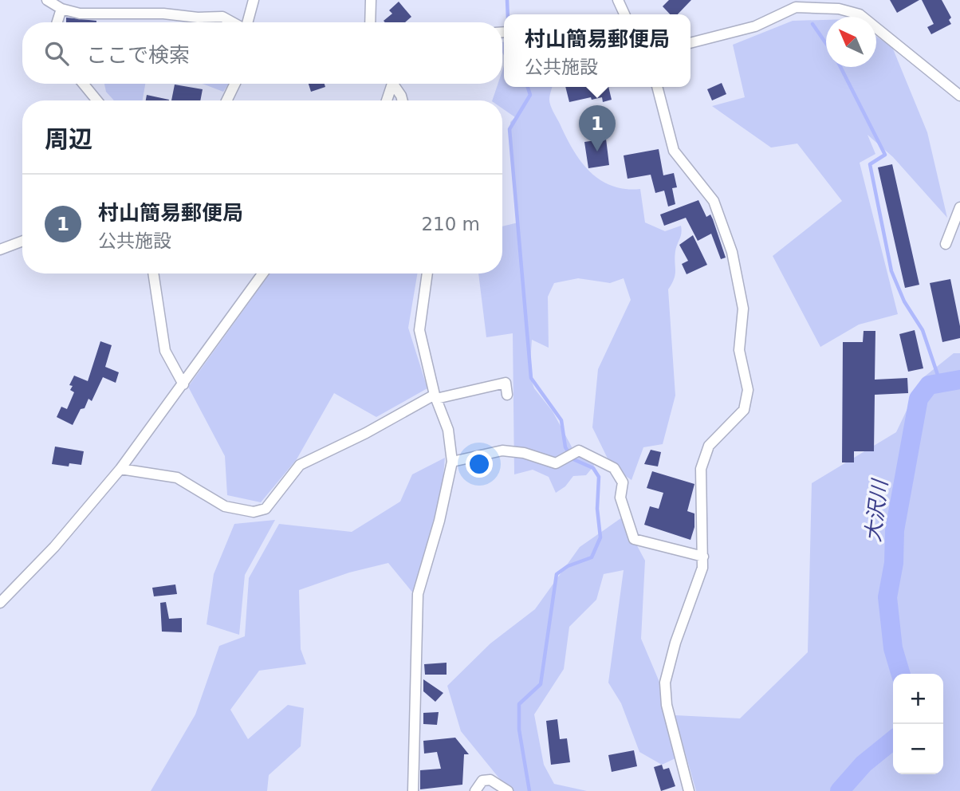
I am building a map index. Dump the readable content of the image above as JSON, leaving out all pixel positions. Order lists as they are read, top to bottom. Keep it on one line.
{"water":["大沢川"],"north":"top left","page":{"popup":["村山簡易郵便局","公共施設"],"search":"ここで検索","heading":"周辺","pins":"1","list":[{"mark":"1","name":"村山簡易郵便局","note":"公共施設","value":"210 m"}],"map_buttons":["+","−"]}}
